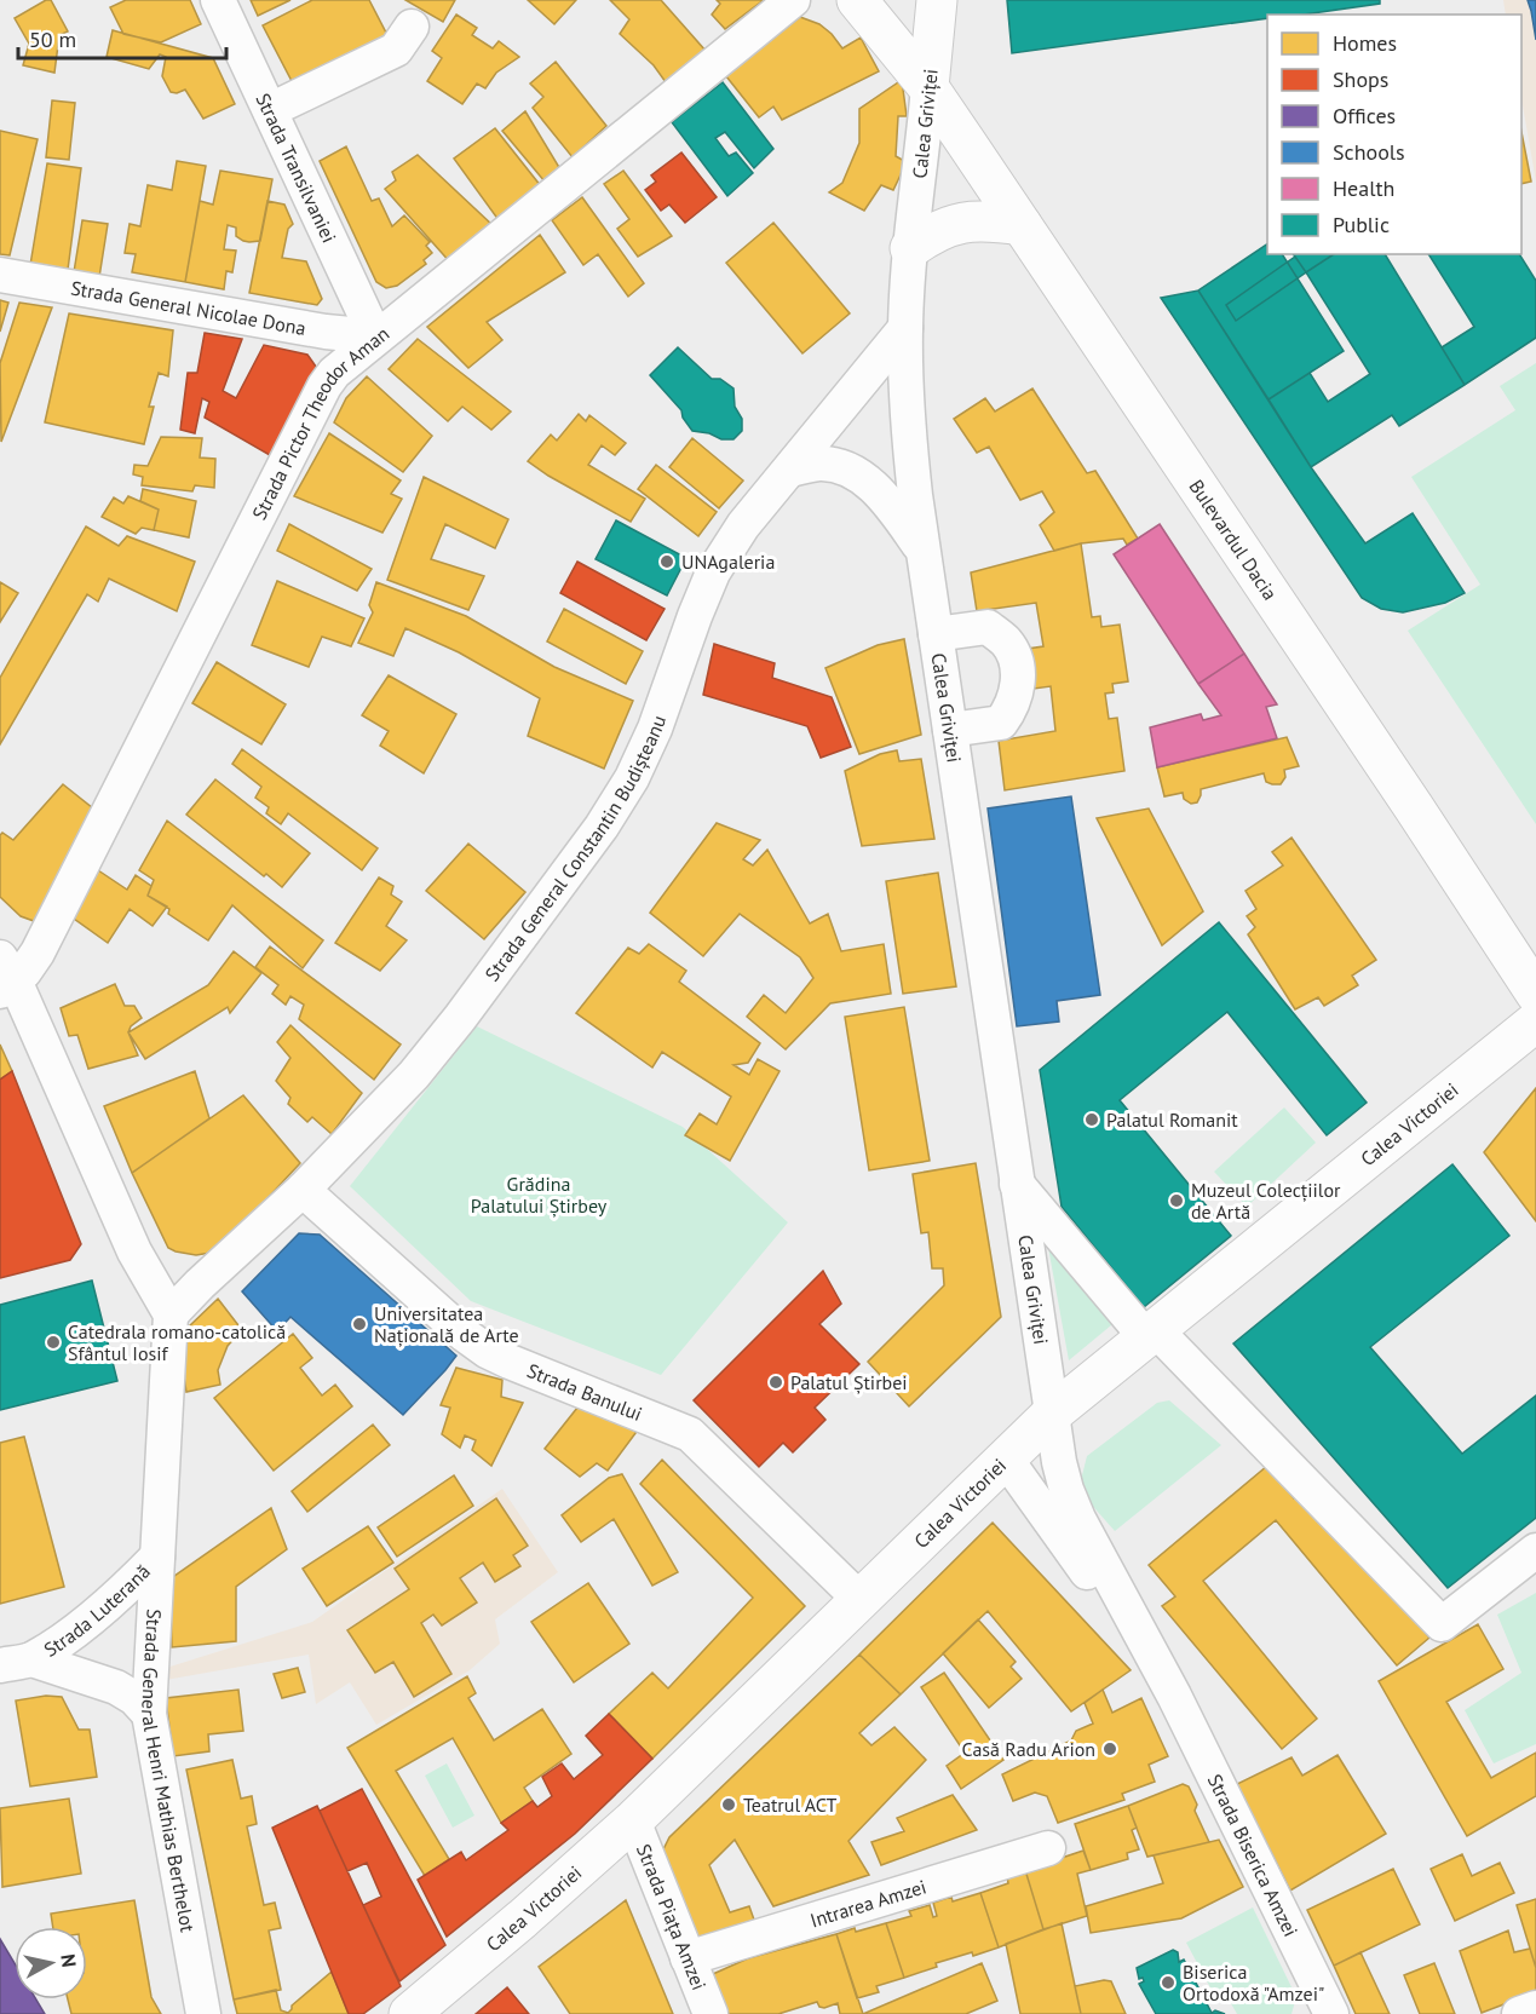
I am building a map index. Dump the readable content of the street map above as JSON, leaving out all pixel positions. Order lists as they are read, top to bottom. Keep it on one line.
{"streets":{"main road":["Calea Griviței","Bulevardul Dacia","Calea Victoriei"],"street":["Strada Transilvaniei","Strada General Nicolae Dona","Strada Pictor Theodor Aman","Strada General Constantin Budișteanu","Strada Banului","Strada Luterană","Strada General Henri Mathias Berthelot","Strada Biserica Amzei","Intrarea Amzei","Strada Piața Amzei"]},"crossings":[["Calea Griviței","Bulevardul Dacia"],["Calea Griviței","Strada General Constantin Budișteanu"],["Calea Griviței","Calea Victoriei"],["Calea Griviței","Strada Biserica Amzei"],["Strada Transilvaniei","Strada General Nicolae Dona"],["Strada Transilvaniei","Strada Pictor Theodor Aman"],["Strada General Nicolae Dona","Strada Pictor Theodor Aman"],["Strada General Constantin Budișteanu","Strada Banului"],["Strada General Constantin Budișteanu","Strada General Henri Mathias Berthelot"],["Calea Victoriei","Strada Banului"],["Calea Victoriei","Strada Biserica Amzei"],["Calea Victoriei","Strada Piața Amzei"],["Strada Luterană","Strada General Henri Mathias Berthelot"],["Intrarea Amzei","Strada Piața Amzei"]],"parks":["Grădina Palatului Știrbey"],"places":["UNAgaleria","Palatul Romanit","Muzeul Colecțiilor de Artă","Universitatea Națională de Arte","Catedrala romano-catolică Sfântul Iosif","Palatul Știrbei","Casă Radu Arion","Teatrul ACT","Biserica Ortodoxă \"Amzei\""],"legend":["Homes","Shops","Offices","Schools","Health","Public"],"scale_bar":"50 m","north":"right"}
